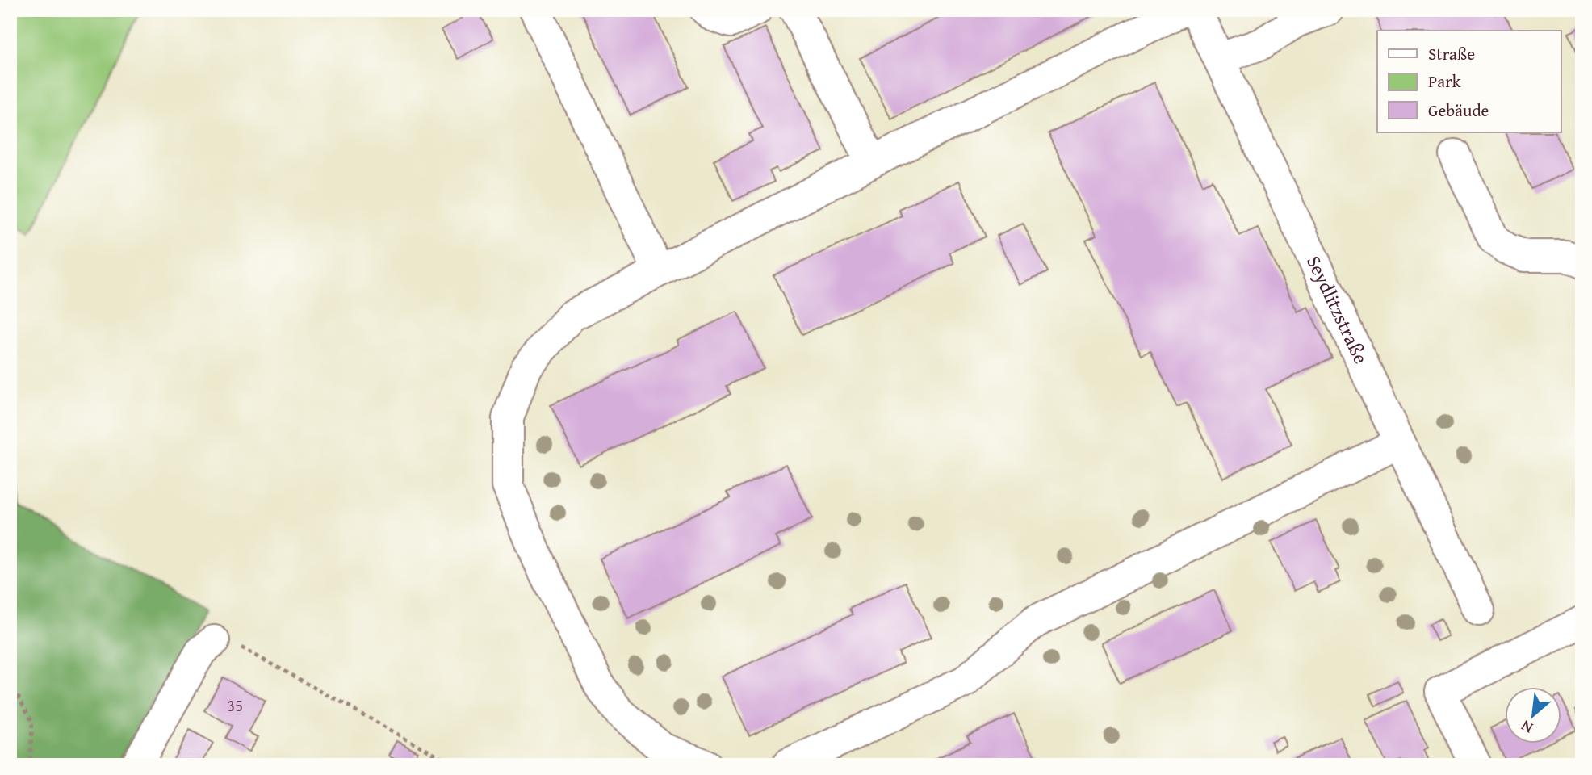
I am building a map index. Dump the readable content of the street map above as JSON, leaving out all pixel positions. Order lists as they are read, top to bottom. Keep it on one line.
{"streets":{"street":["Seydlitzstraße"]},"house_numbers":["35"],"legend":["Straße","Park","Gebäude"],"north":"bottom left"}
